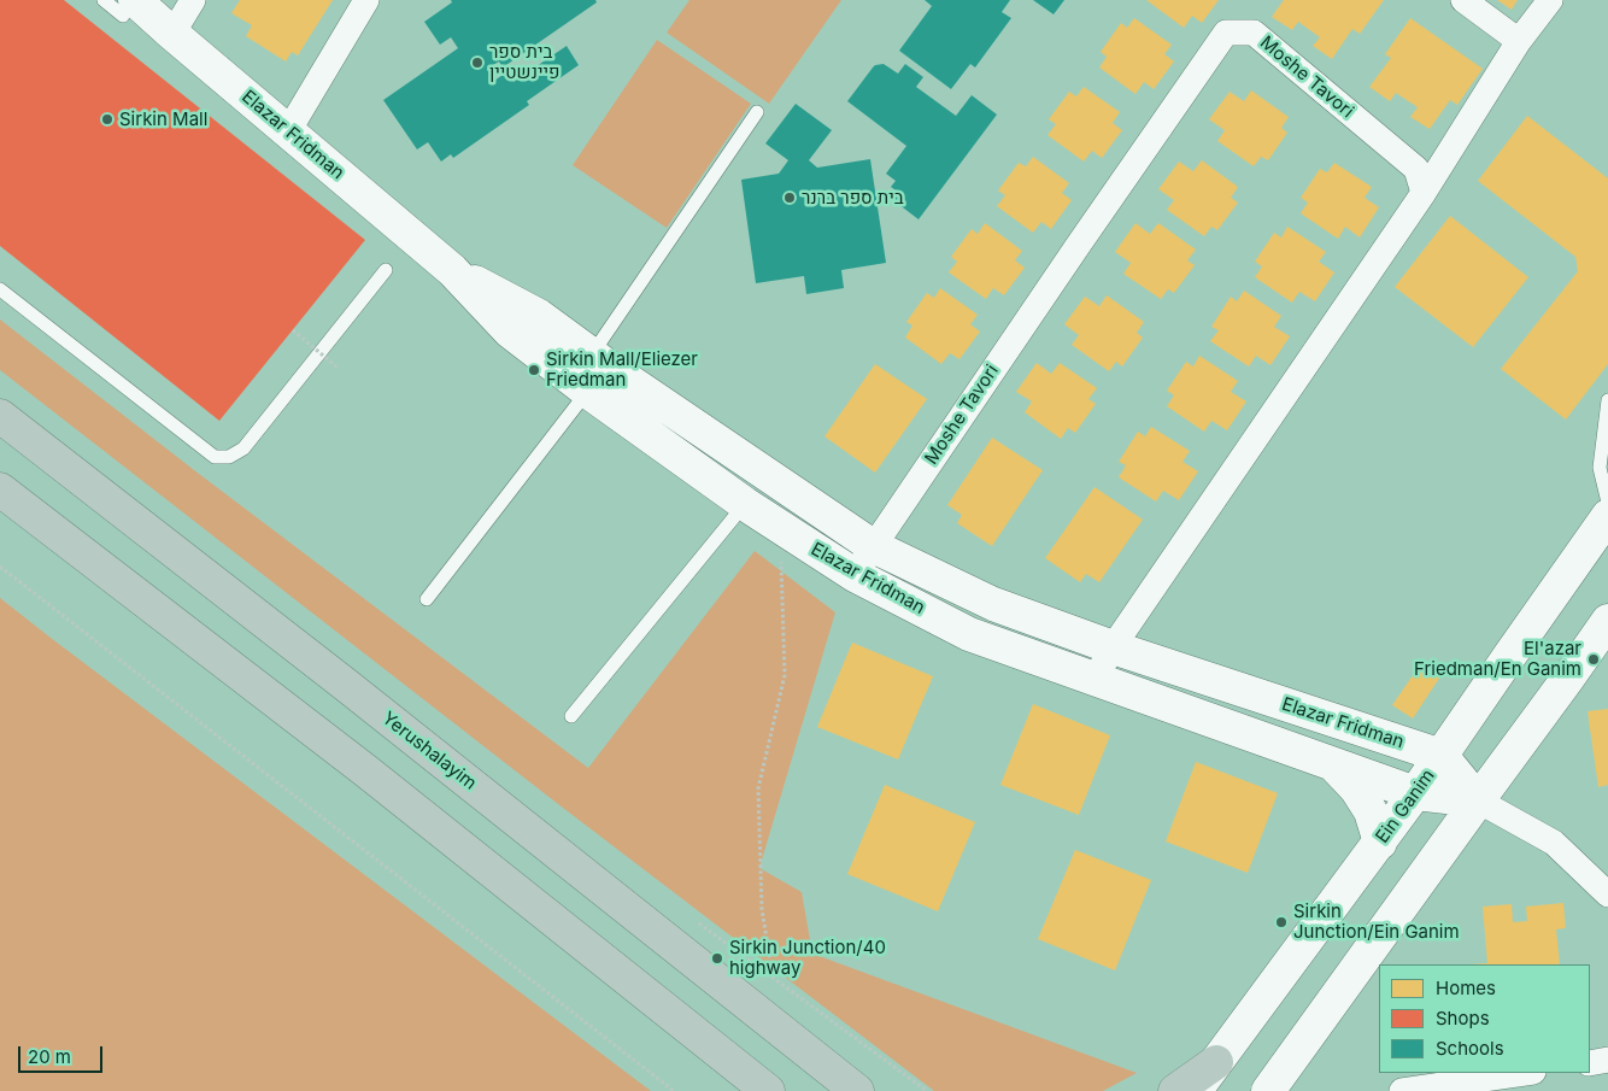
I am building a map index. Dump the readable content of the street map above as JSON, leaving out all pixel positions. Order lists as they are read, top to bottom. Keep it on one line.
{"streets":{"highway":["Yerushalayim"],"street":["Moshe Tavori","Elazar Fridman","Ein Ganim"]},"crossings":[["Moshe Tavori","Elazar Fridman"],["Elazar Fridman","Ein Ganim"]],"places":["בית ספר פיינשטיין","Sirkin Mall","בית ספר ברנר","Sirkin Mall/Eliezer Friedman","El'azar Friedman/En Ganim","Sirkin Junction/Ein Ganim","Sirkin Junction/40 highway"],"legend":["Homes","Shops","Schools"],"scale_bar":"20 m"}
